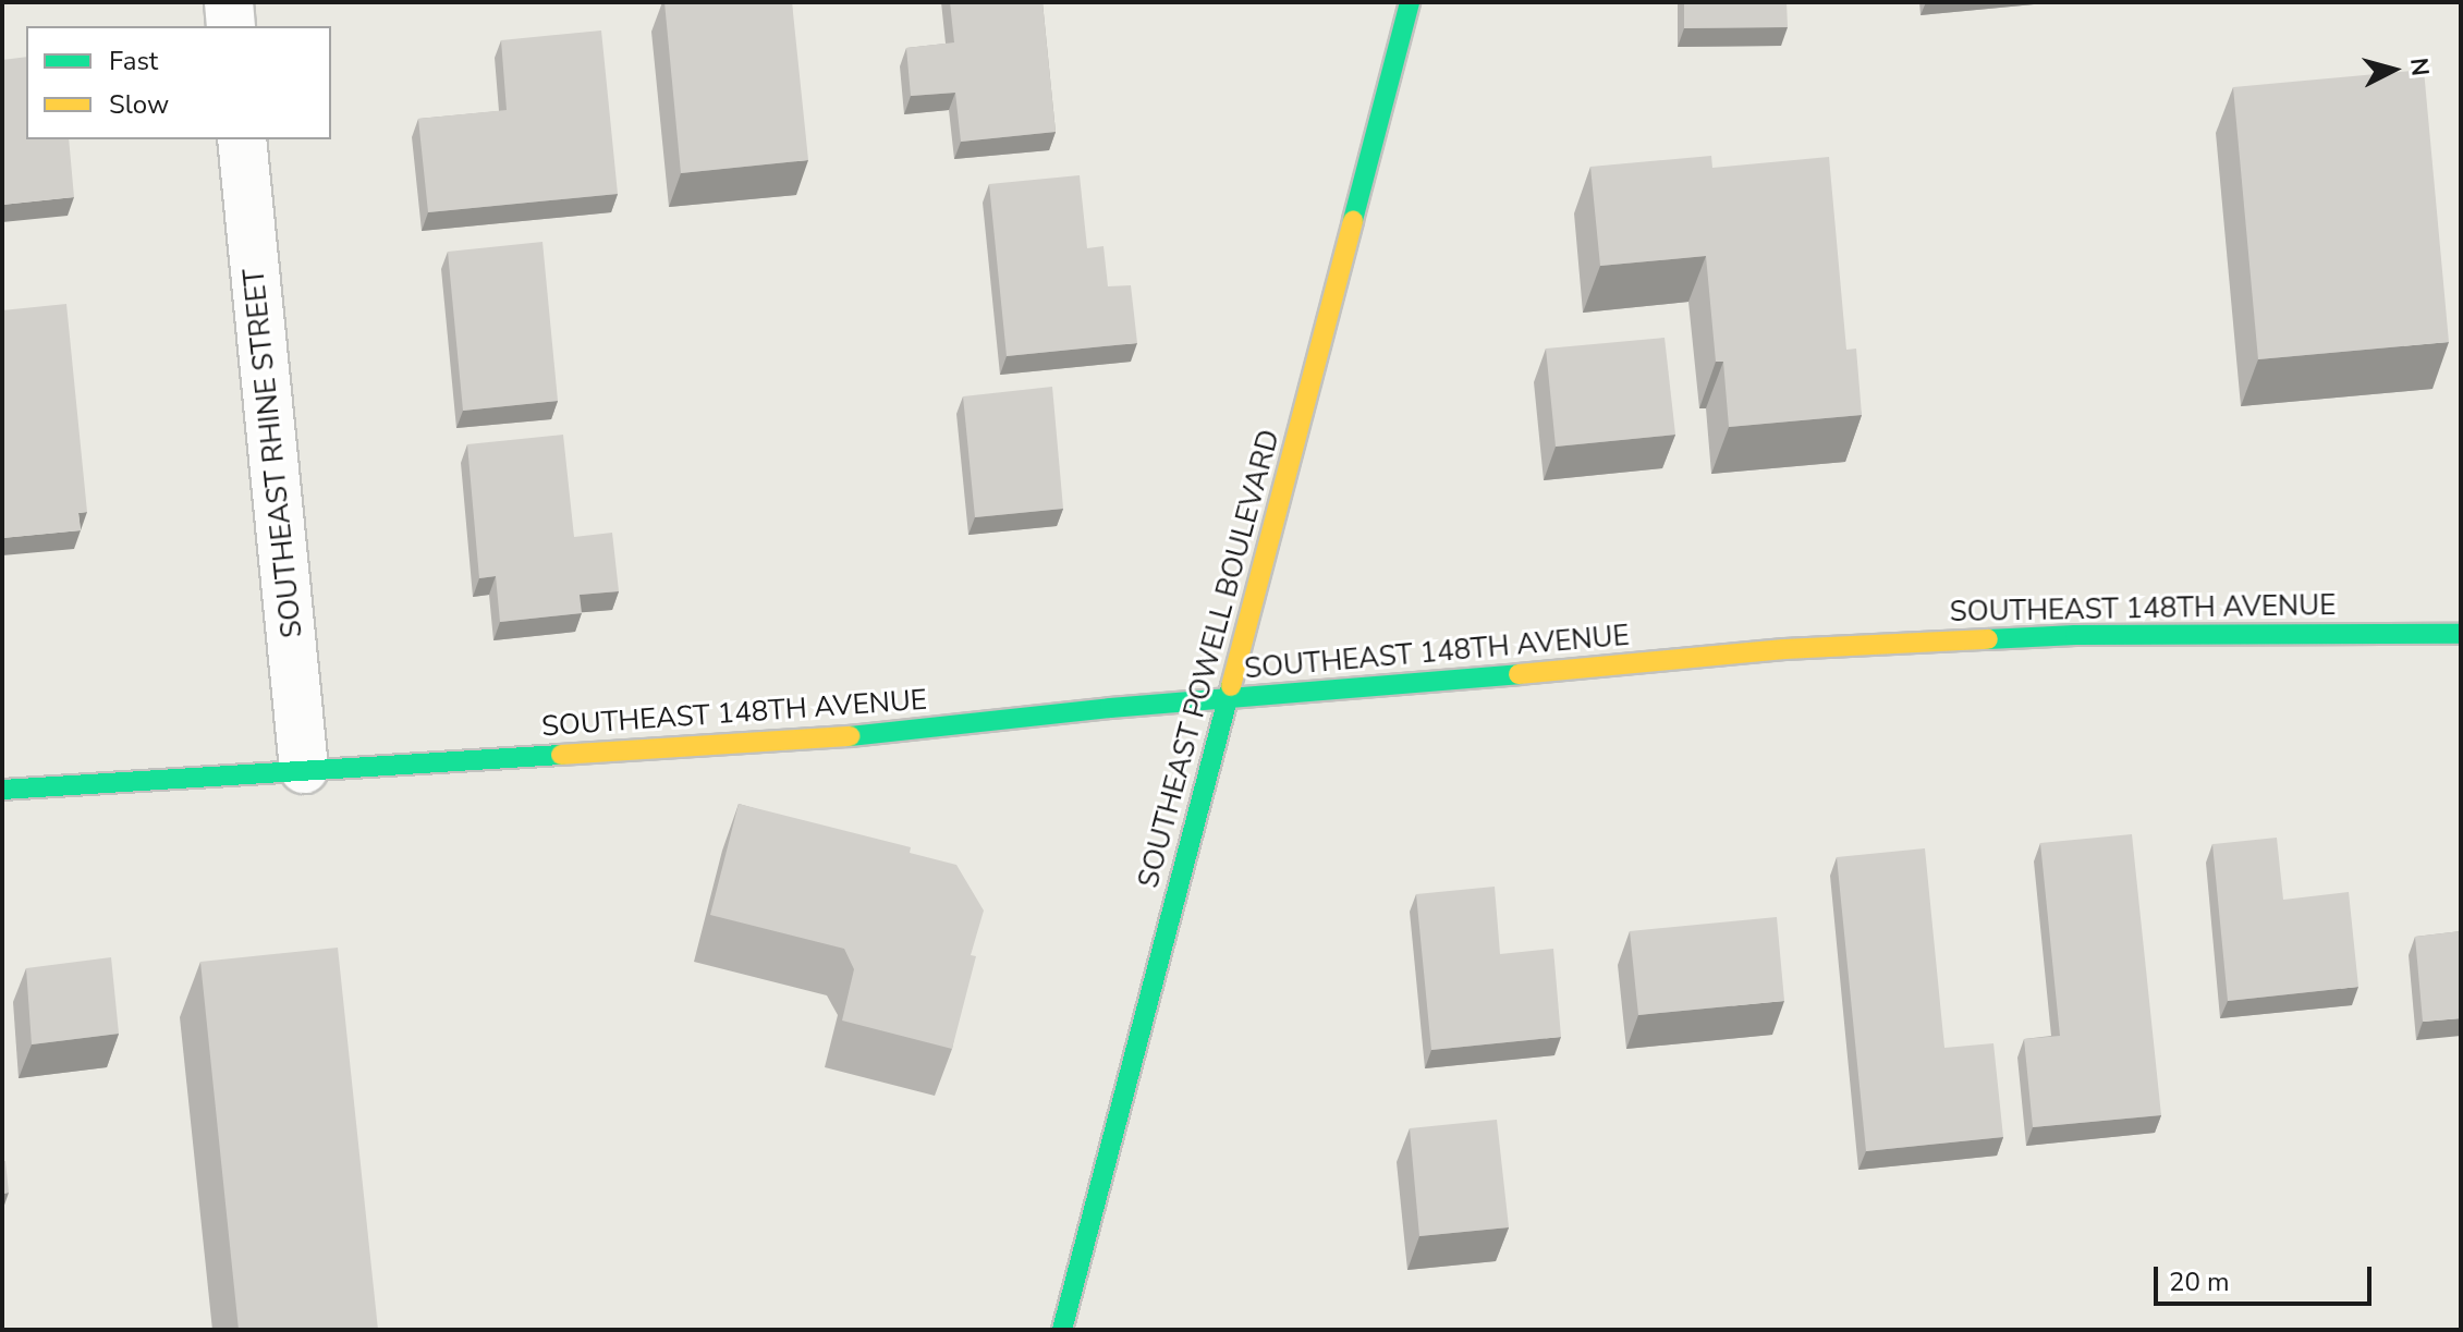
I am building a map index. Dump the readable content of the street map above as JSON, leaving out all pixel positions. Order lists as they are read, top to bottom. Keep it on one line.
{"streets":{"main road":["SOUTHEAST 148TH AVENUE","SOUTHEAST POWELL BOULEVARD"],"street":["SOUTHEAST RHINE STREET"]},"crossings":[["SOUTHEAST RHINE STREET","SOUTHEAST 148TH AVENUE"],["SOUTHEAST 148TH AVENUE","SOUTHEAST POWELL BOULEVARD"]],"legend":["Fast","Slow"],"scale_bar":"20 m","north":"right"}
